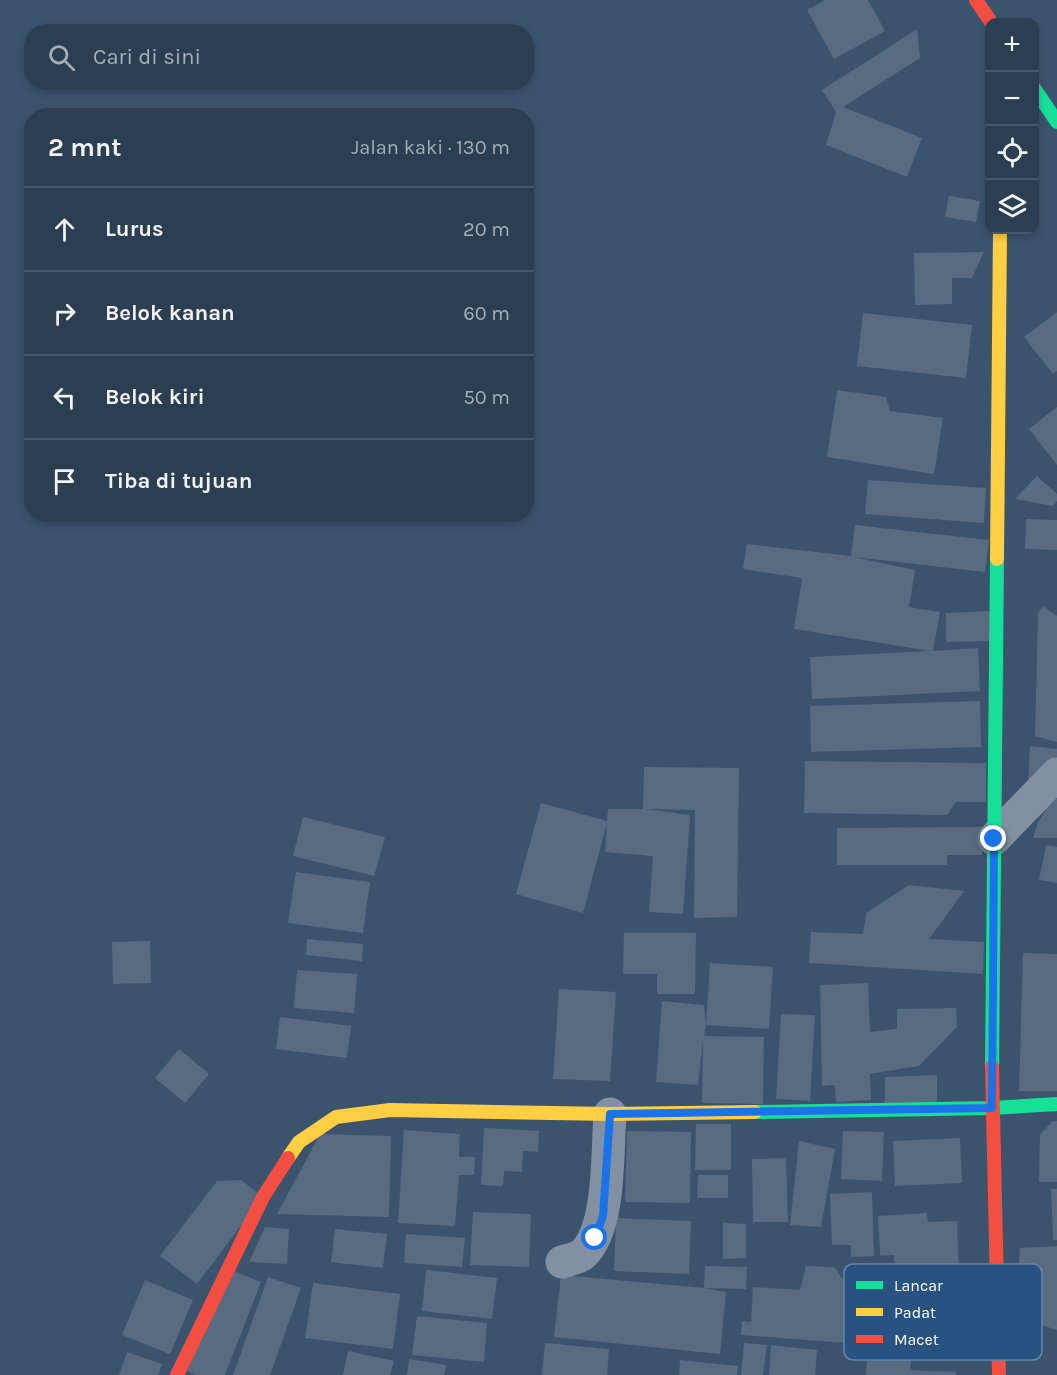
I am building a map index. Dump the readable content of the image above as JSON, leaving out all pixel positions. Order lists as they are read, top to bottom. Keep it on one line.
{"legend":["Lancar","Padat","Macet"],"page":{"map_buttons":["+","−"],"search":"Cari di sini","heading":["2 mnt","Jalan kaki · 130 m"],"list":[["Lurus","20 m"],["Belok kanan","60 m"],["Belok kiri","50 m"],"Tiba di tujuan"]}}
